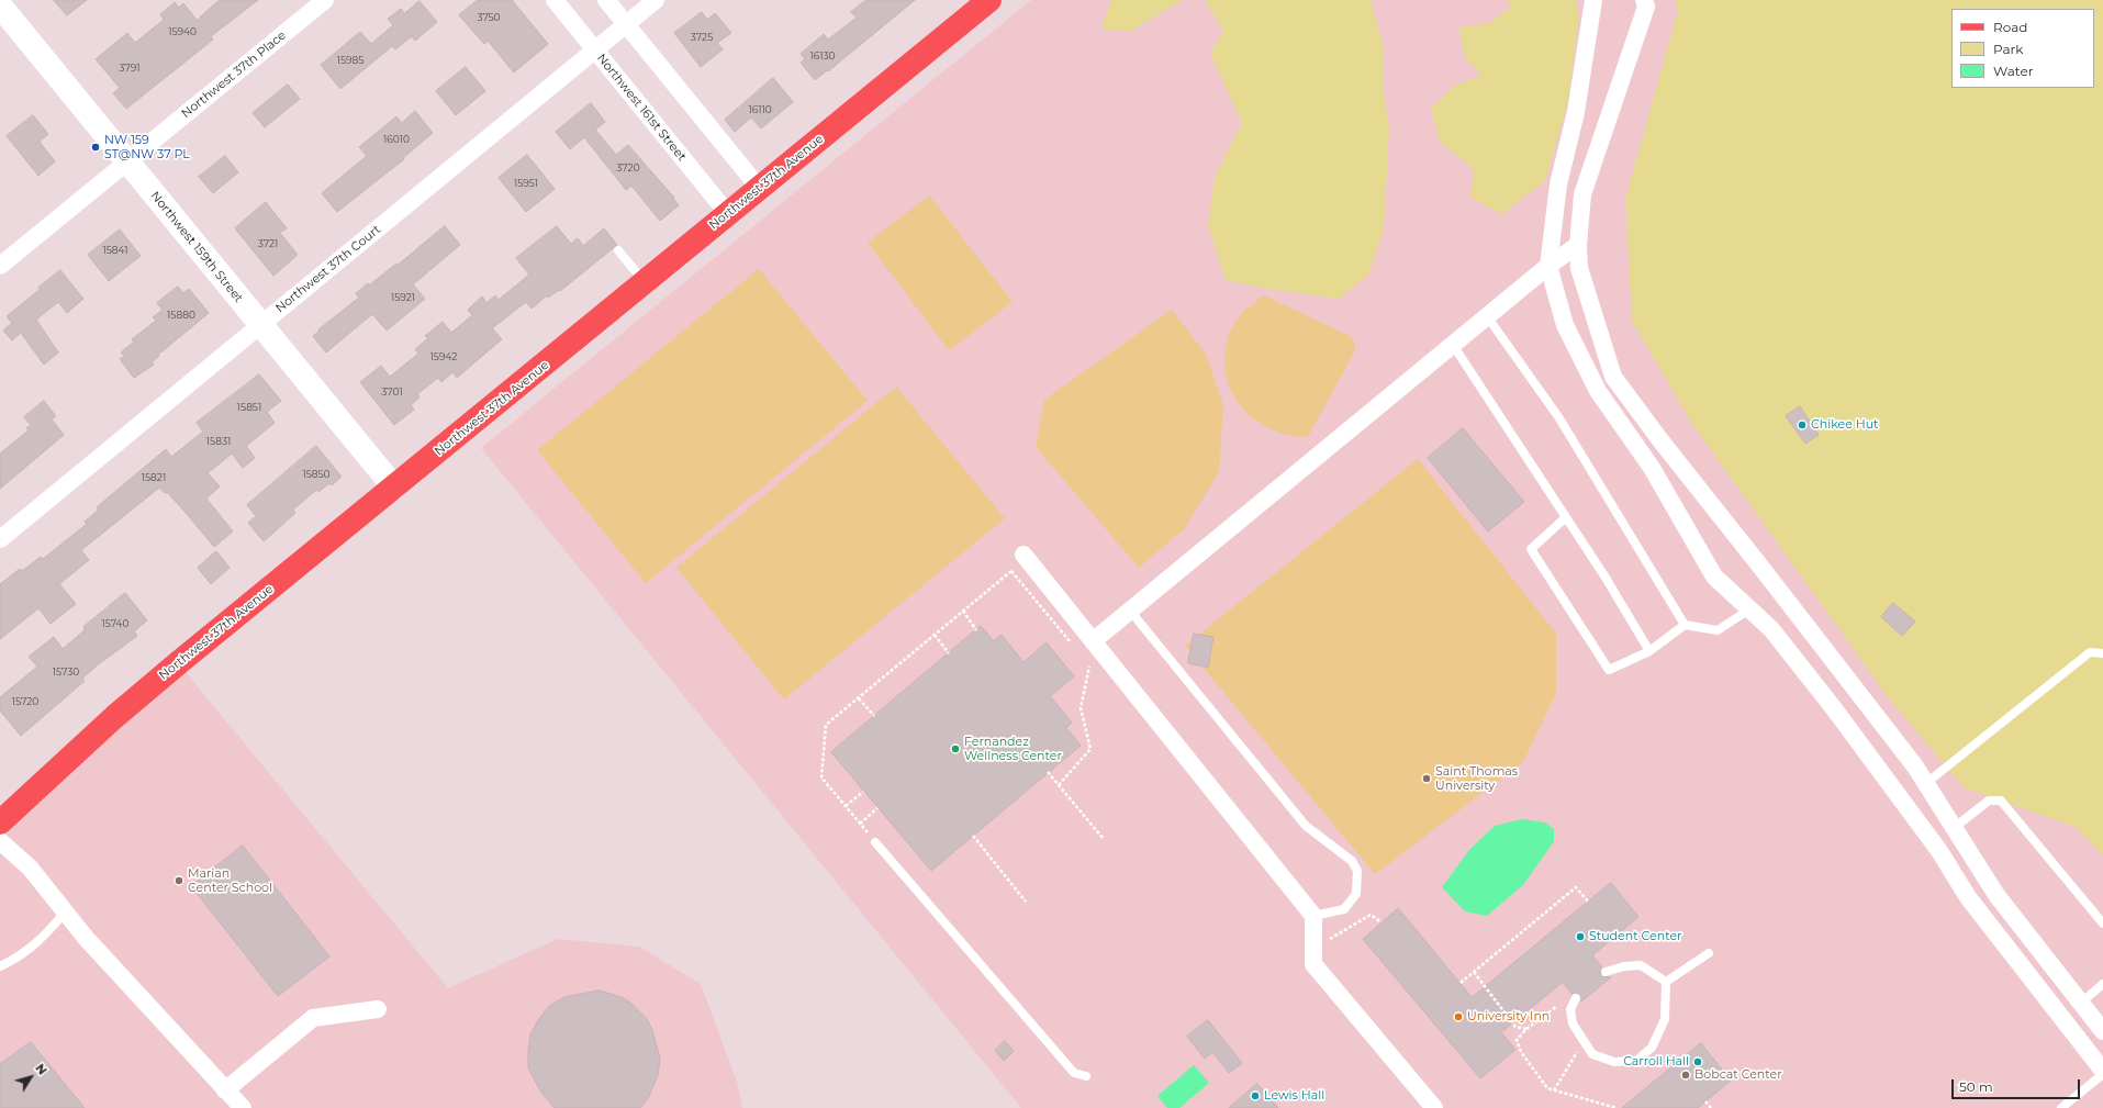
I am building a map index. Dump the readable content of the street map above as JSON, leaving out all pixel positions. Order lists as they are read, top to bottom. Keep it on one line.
{"streets":{"main road":["Northwest 37th Avenue"],"street":["Northwest 37th Place","Northwest 161st Street","Northwest 159th Street","Northwest 37th Court"]},"crossings":[["Northwest 37th Place","Northwest 159th Street"],["Northwest 161st Street","Northwest 37th Avenue"],["Northwest 161st Street","Northwest 37th Court"],["Northwest 37th Avenue","Northwest 159th Street"],["Northwest 159th Street","Northwest 37th Court"]],"places":["NW 159 ST@NW 37 PL","Chikee Hut","Fernandez Wellness Center","Saint Thomas University","Marian Center School","Student Center","University Inn","Carroll Hall","Bobcat Center","Lewis Hall"],"house_numbers":["3750","15940","3725","16130","15985","3791","16110","16010","3720","15951","3721","15841","15921","15880","15942","3701","15851","15831","15850","15821","15740","15730","15720"],"legend":["Road","Park","Water"],"scale_bar":"50 m","north":"top right"}
